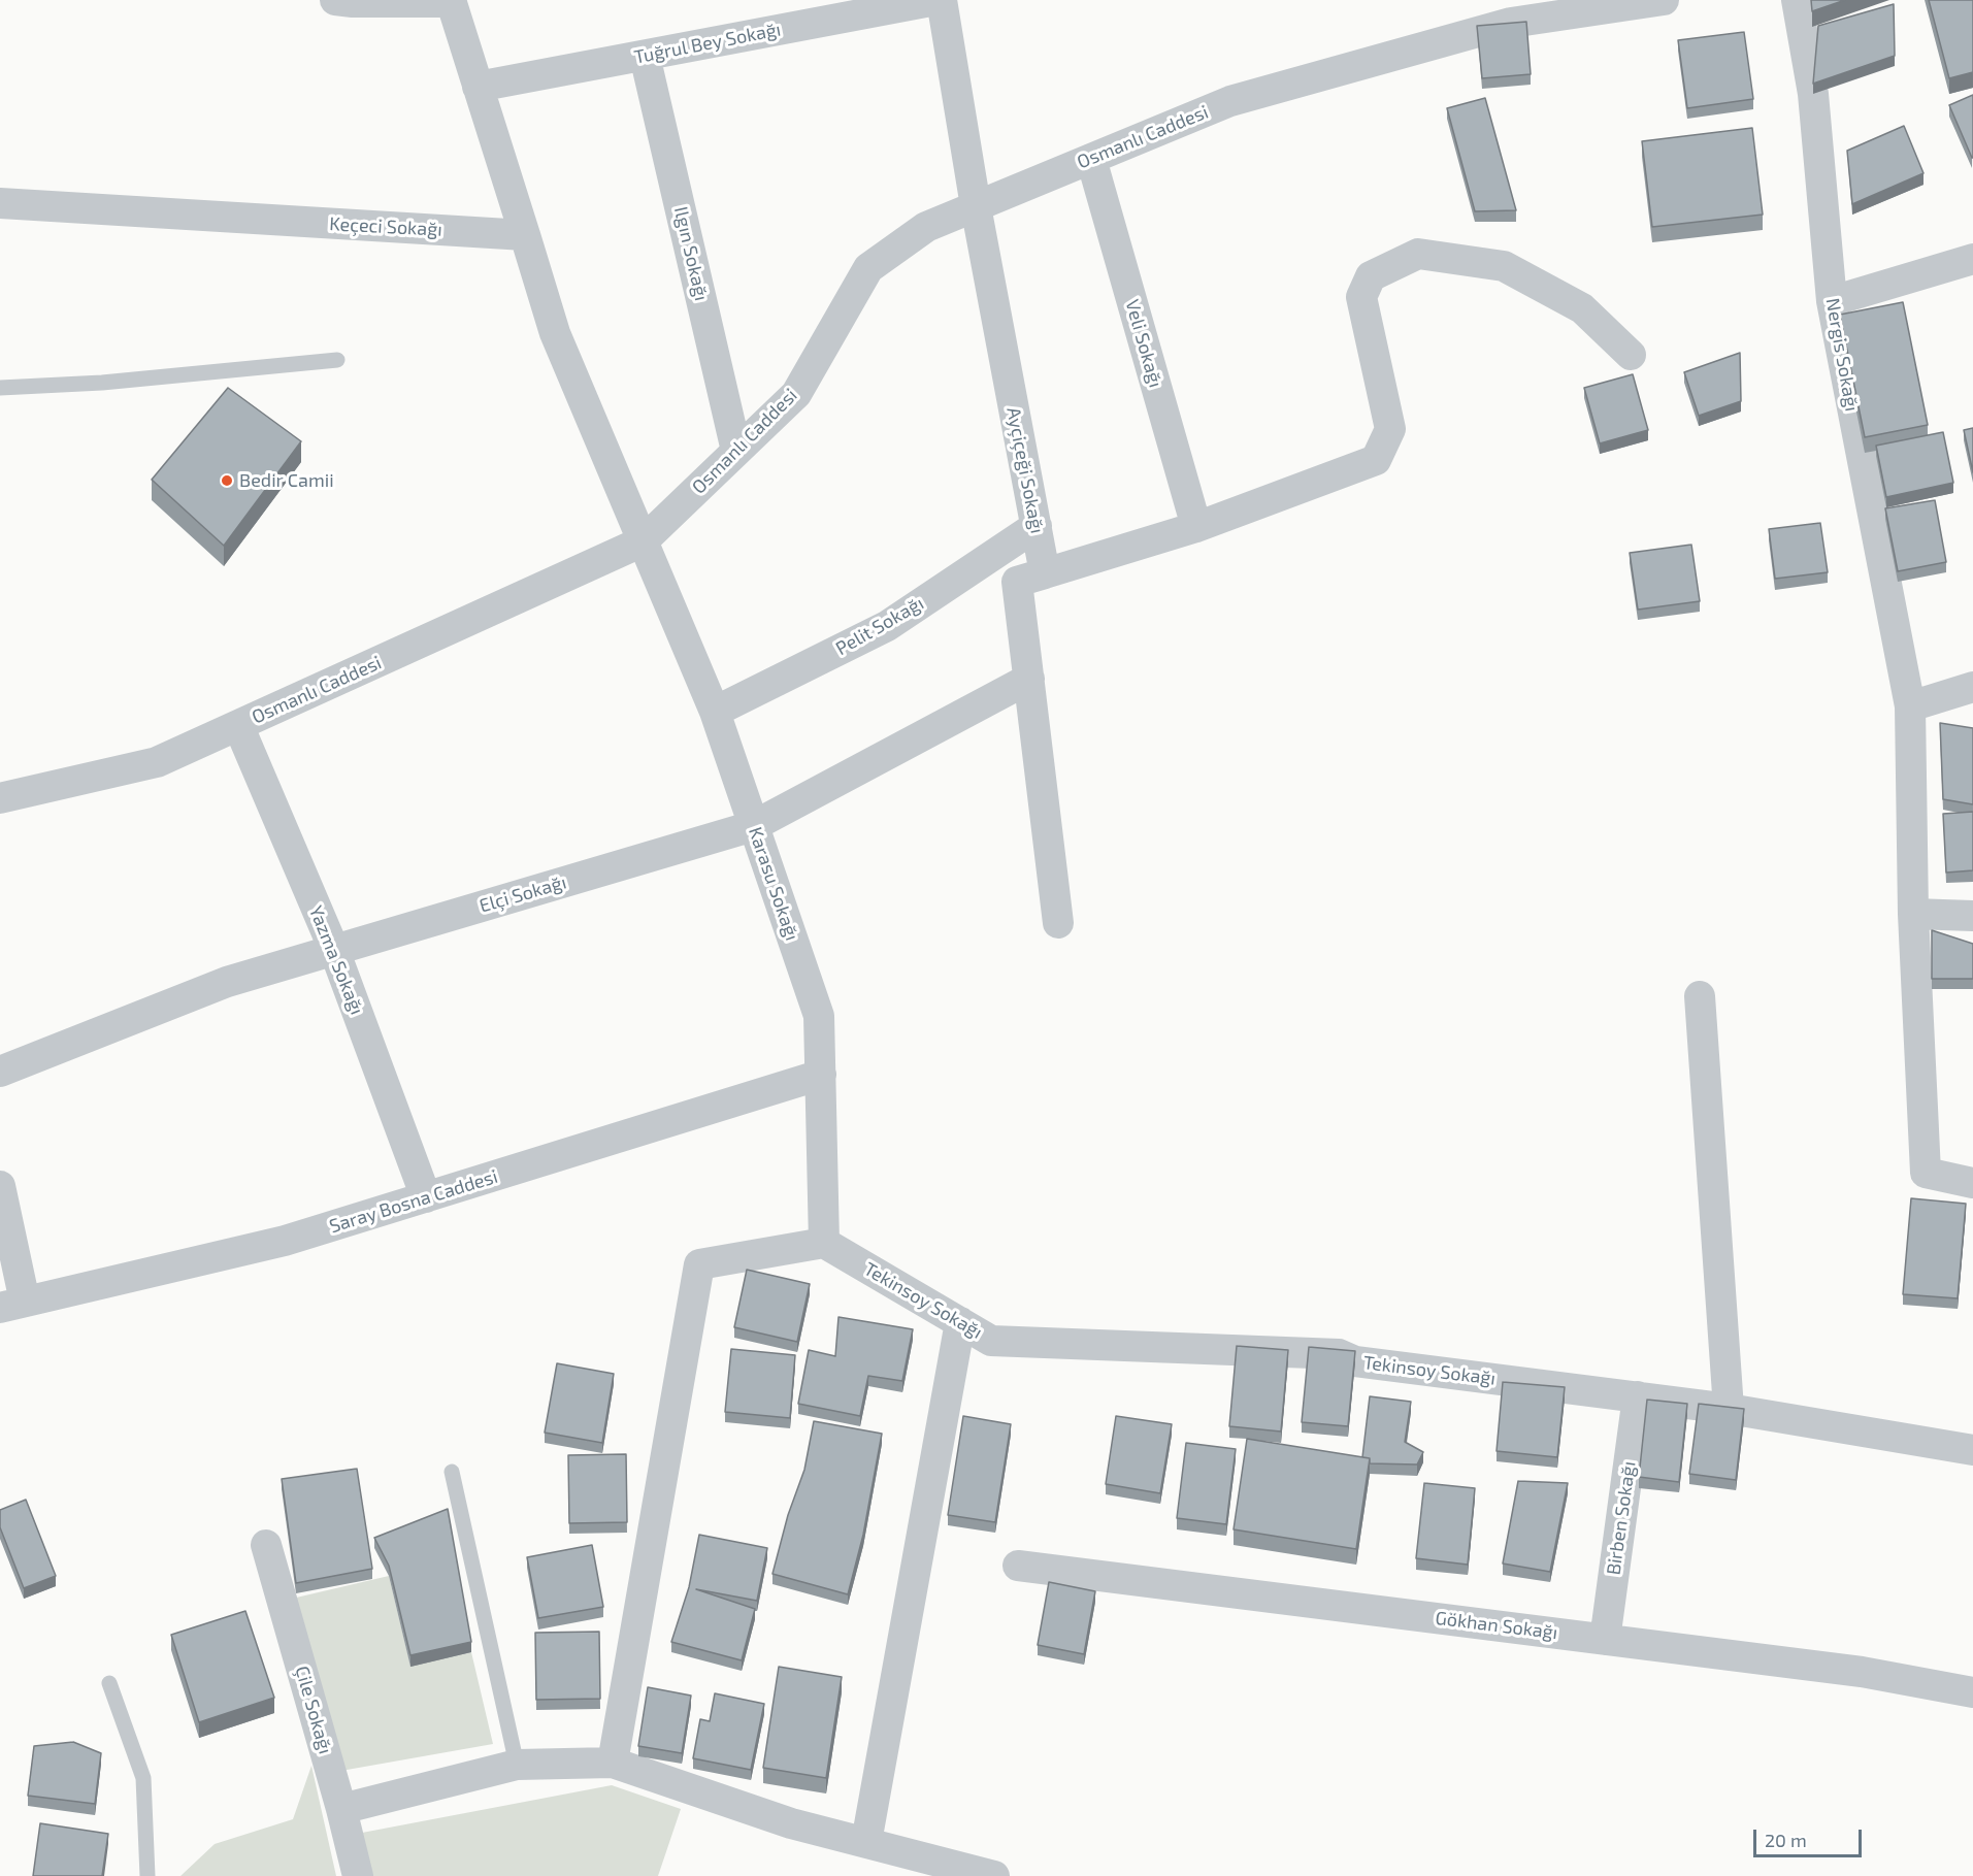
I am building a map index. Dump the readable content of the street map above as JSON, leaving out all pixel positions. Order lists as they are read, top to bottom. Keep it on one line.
{"streets":{"street":["Tuğrul Bey Sokağı","Osmanlı Caddesi","Keçeci Sokağı","Ilgın Sokağı","Veli Sokağı","Nergis Sokağı","Ayçiçeği Sokağı","Pelit Sokağı","Karasu Sokağı","Elçi Sokağı","Yazma Sokağı","Saray Bosna Caddesi","Tekinsoy Sokağı","Birben Sokağı","Gökhan Sokağı","Çile Sokağı"]},"crossings":[["Tuğrul Bey Sokağı","Ilgın Sokağı"],["Tuğrul Bey Sokağı","Ayçiçeği Sokağı"],["Osmanlı Caddesi","Ilgın Sokağı"],["Osmanlı Caddesi","Veli Sokağı"],["Osmanlı Caddesi","Ayçiçeği Sokağı"],["Osmanlı Caddesi","Karasu Sokağı"],["Osmanlı Caddesi","Yazma Sokağı"],["Keçeci Sokağı","Karasu Sokağı"],["Ayçiçeği Sokağı","Pelit Sokağı"],["Pelit Sokağı","Karasu Sokağı"],["Karasu Sokağı","Elçi Sokağı"],["Karasu Sokağı","Saray Bosna Caddesi"],["Karasu Sokağı","Tekinsoy Sokağı"],["Elçi Sokağı","Yazma Sokağı"],["Yazma Sokağı","Saray Bosna Caddesi"],["Tekinsoy Sokağı","Birben Sokağı"],["Birben Sokağı","Gökhan Sokağı"]],"places":["Bedir Camii"],"scale_bar":"20 m"}
